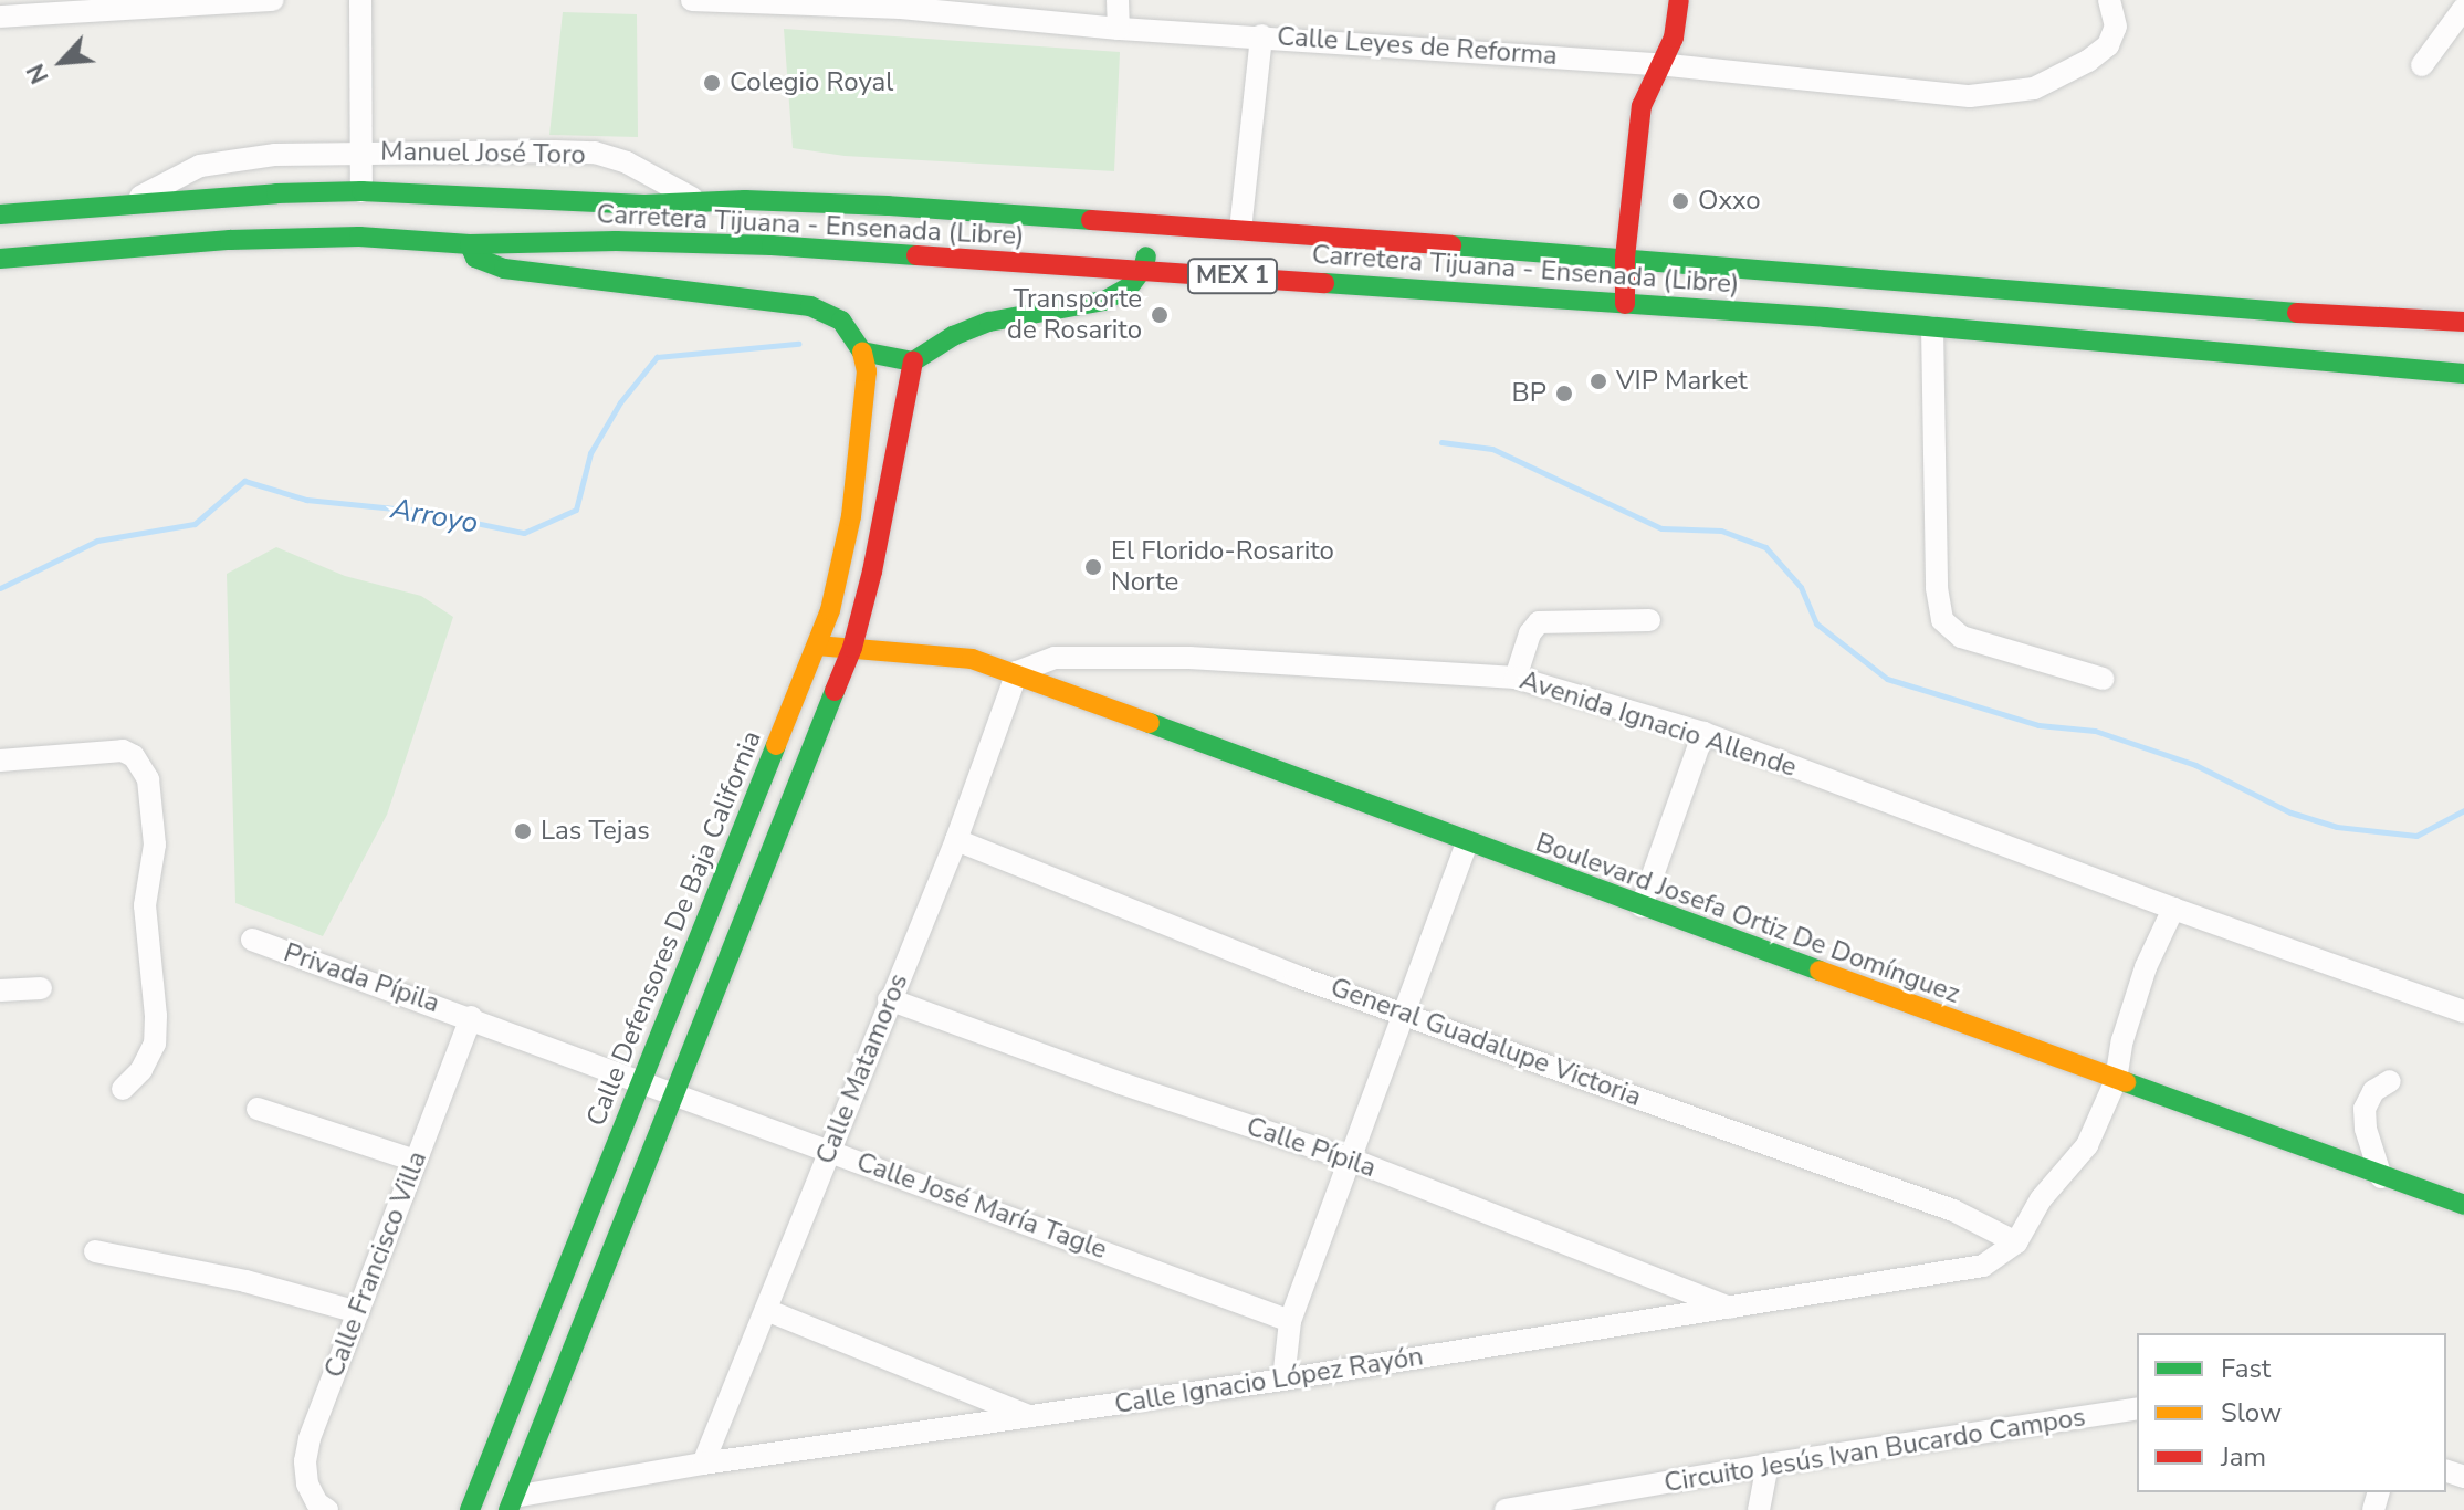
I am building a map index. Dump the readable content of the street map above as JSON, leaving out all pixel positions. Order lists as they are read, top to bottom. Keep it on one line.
{"streets":{"main road":["Carretera Tijuana - Ensenada (Libre)","MEX 1","Boulevard Josefa Ortiz De Domínguez","Calle Defensores De Baja California"],"street":["Calle Leyes de Reforma","Manuel José Toro","Avenida Ignacio Allende","Privada Pípila","General Guadalupe Victoria","Calle Matamoros","Calle Pípila","Calle José María Tagle","Calle Francisco Villa","Calle Ignacio López Rayón","Circuito Jesús Ivan Bucardo Campos"]},"crossings":[["Manuel José Toro","Carretera Tijuana - Ensenada (Libre)"],["Avenida Ignacio Allende","Boulevard Josefa Ortiz De Domínguez"],["Avenida Ignacio Allende","Calle Matamoros"],["Boulevard Josefa Ortiz De Domínguez","Calle Matamoros"],["Privada Pípila","Calle Francisco Villa"],["General Guadalupe Victoria","Calle Matamoros"],["General Guadalupe Victoria","Calle Ignacio López Rayón"],["Calle Matamoros","Calle Pípila"],["Calle Matamoros","Calle José María Tagle"],["Calle Matamoros","Calle Ignacio López Rayón"],["Calle Pípila","Calle Ignacio López Rayón"]],"water":["Arroyo"],"places":["Colegio Royal","Oxxo","Transporte de Rosarito","VIP Market","BP","El Florido-Rosarito Norte","Las Tejas"],"legend":["Fast","Slow","Jam"],"north":"bottom left"}
